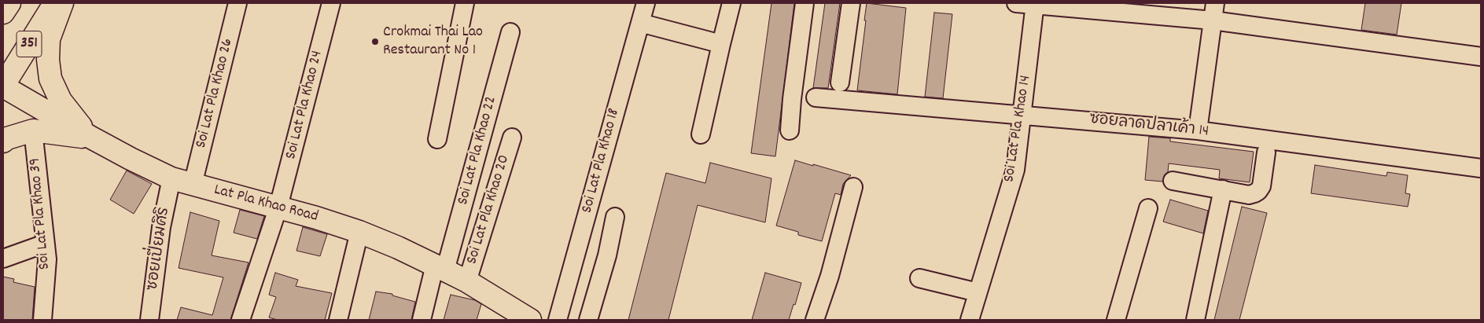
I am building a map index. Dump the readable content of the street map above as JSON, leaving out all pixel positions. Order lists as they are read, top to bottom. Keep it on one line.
{"streets":{"main road":["351","Lat Pla Khao Road"],"street":["Soi Lat Pla Khao 26","Soi Lat Pla Khao 24","ซอยลาดปลาเค้า 14","Soi Lat Pla Khao 14","Soi Lat Pla Khao 22","Soi Lat Pla Khao 18","Soi Lat Pla Khao 20","Soi Lat Pla Khao 39","ซอยเปี่ยมศิริ"]},"crossings":[["351","Lat Pla Khao Road"],["Soi Lat Pla Khao 26","Lat Pla Khao Road"],["Soi Lat Pla Khao 24","Lat Pla Khao Road"],["ซอยลาดปลาเค้า 14","Soi Lat Pla Khao 14"],["Soi Lat Pla Khao 22","Lat Pla Khao Road"],["Lat Pla Khao Road","Soi Lat Pla Khao 20"],["Lat Pla Khao Road","ซอยเปี่ยมศิริ"]],"places":["Crokmai Thai Lao Restaurant No 1"]}
